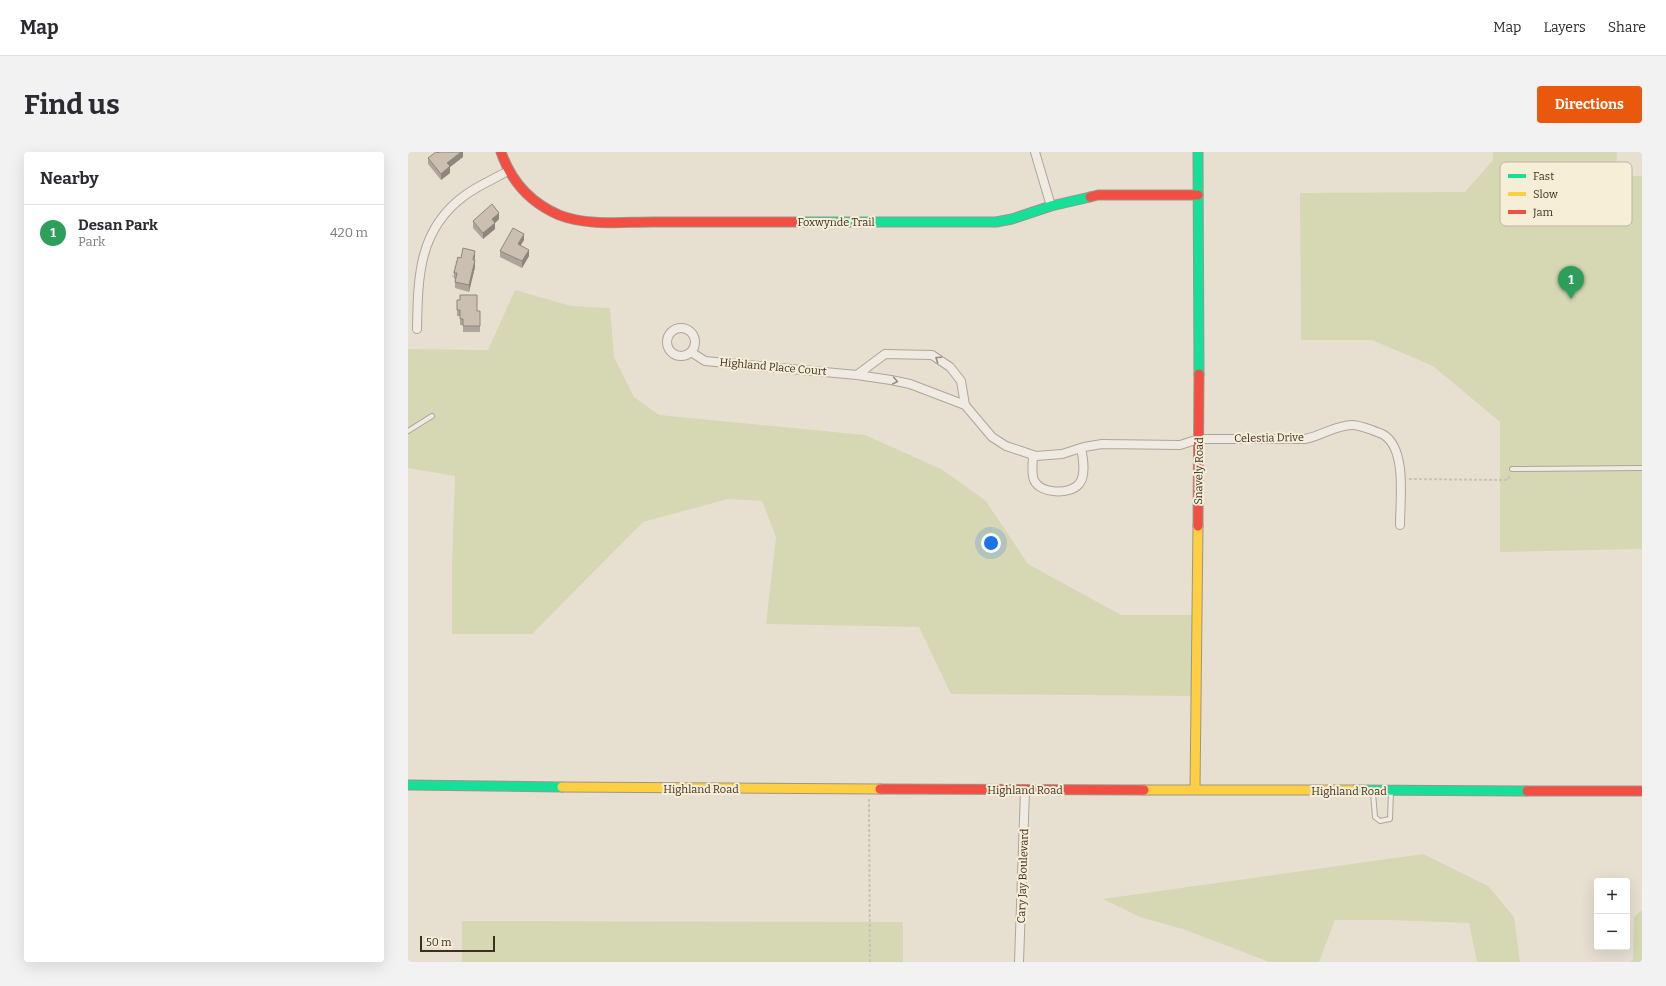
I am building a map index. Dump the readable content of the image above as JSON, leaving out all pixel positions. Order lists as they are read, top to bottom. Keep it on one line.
{"streets":{"street":["Foxwynde Trail","Highland Place Court","Celestia Drive","Snavely Road","Highland Road","Cary Jay Boulevard"]},"crossings":[["Foxwynde Trail","Snavely Road"],["Highland Place Court","Celestia Drive"],["Highland Place Court","Snavely Road"],["Celestia Drive","Snavely Road"],["Snavely Road","Highland Road"],["Highland Road","Cary Jay Boulevard"]],"legend":["Fast","Slow","Jam"],"scale_bar":"50 m","page":{"header":"Map","nav":["Map","Layers","Share"],"buttons":"Directions","title":"Find us","heading":"Nearby","list":[{"mark":"1","name":"Desan Park","note":"Park","value":"420 m"}],"pins":"1","map_buttons":["+","−"],"scale":"50 m"}}
